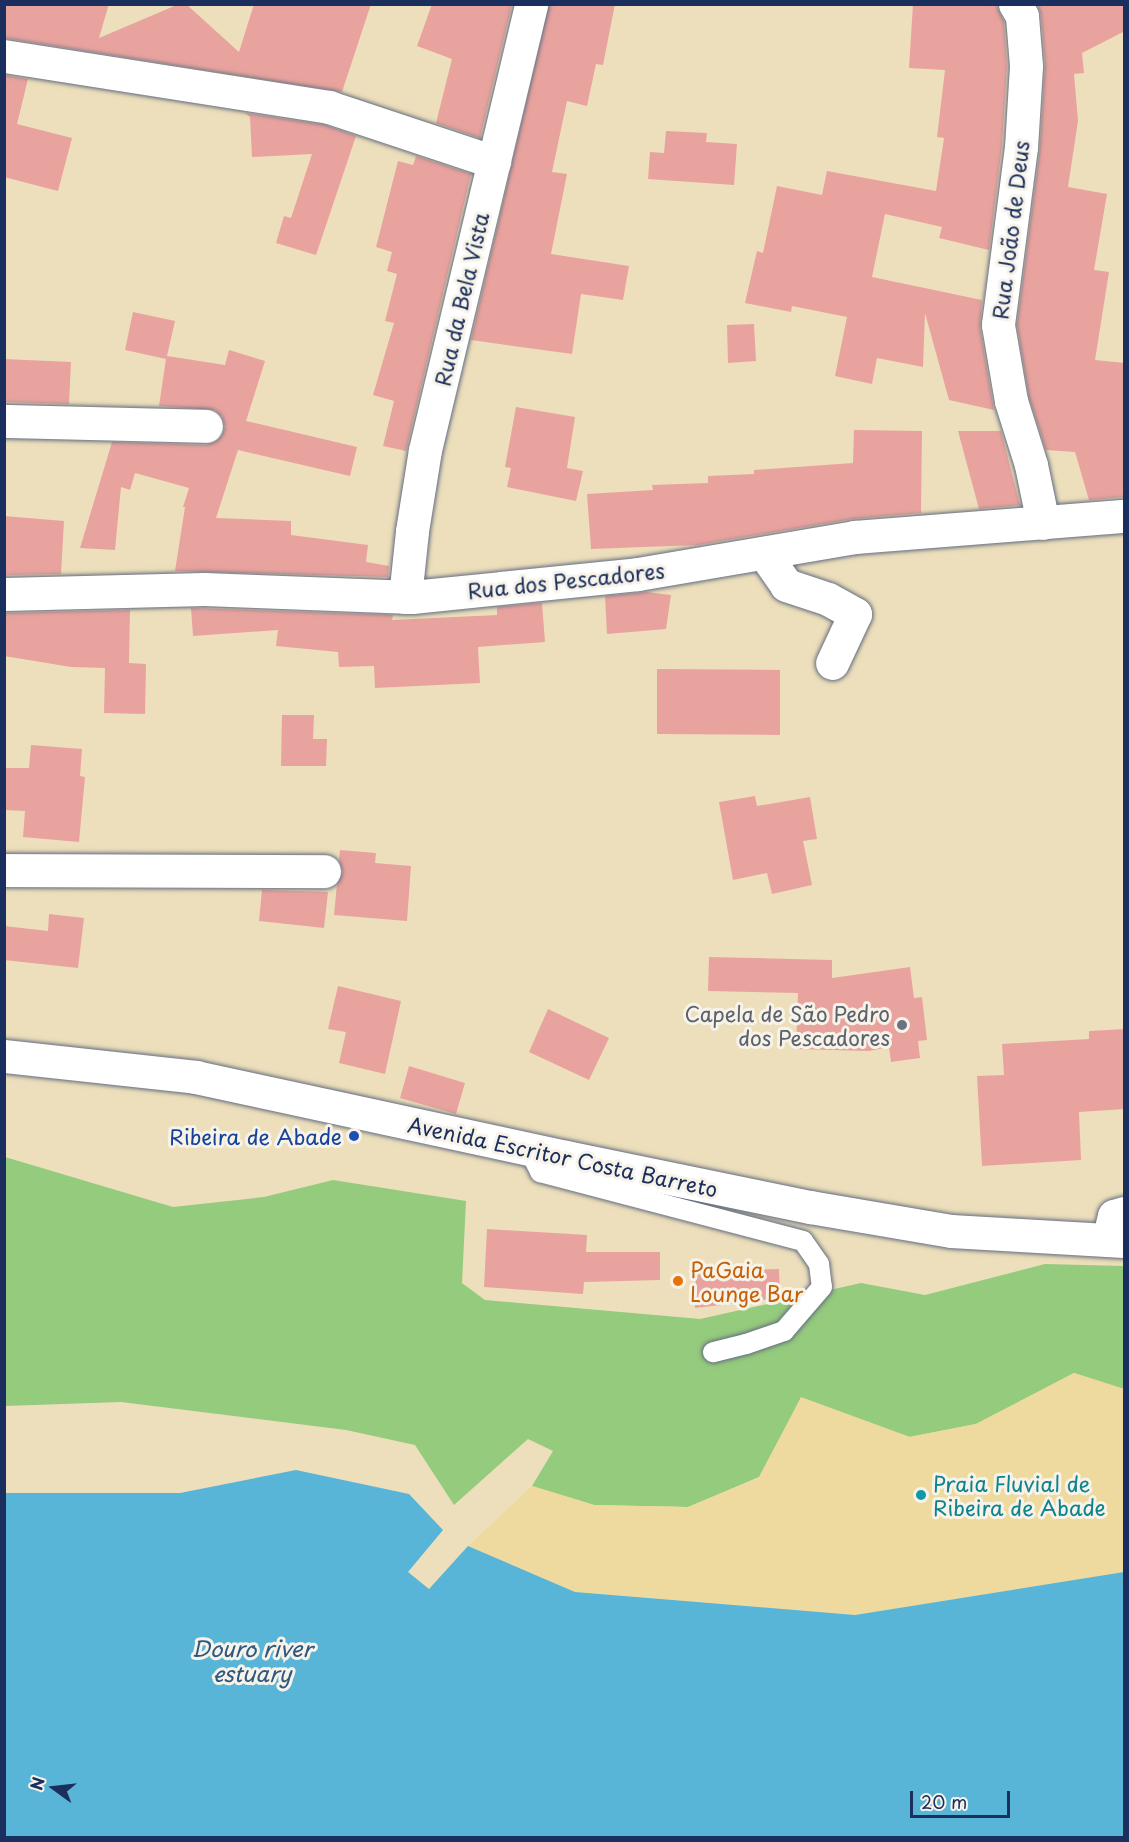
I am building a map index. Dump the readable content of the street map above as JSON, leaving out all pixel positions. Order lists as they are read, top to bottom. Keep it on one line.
{"streets":{"street":["Rua João de Deus","Rua da Bela Vista","Rua dos Pescadores","Avenida Escritor Costa Barreto"]},"crossings":[["Rua João de Deus","Rua dos Pescadores"],["Rua da Bela Vista","Rua dos Pescadores"]],"water":["Douro river estuary"],"places":["Capela de São Pedro dos Pescadores","Ribeira de Abade","PaGaia Lounge Bar","Praia Fluvial de Ribeira de Abade"],"scale_bar":"20 m","north":"left"}
